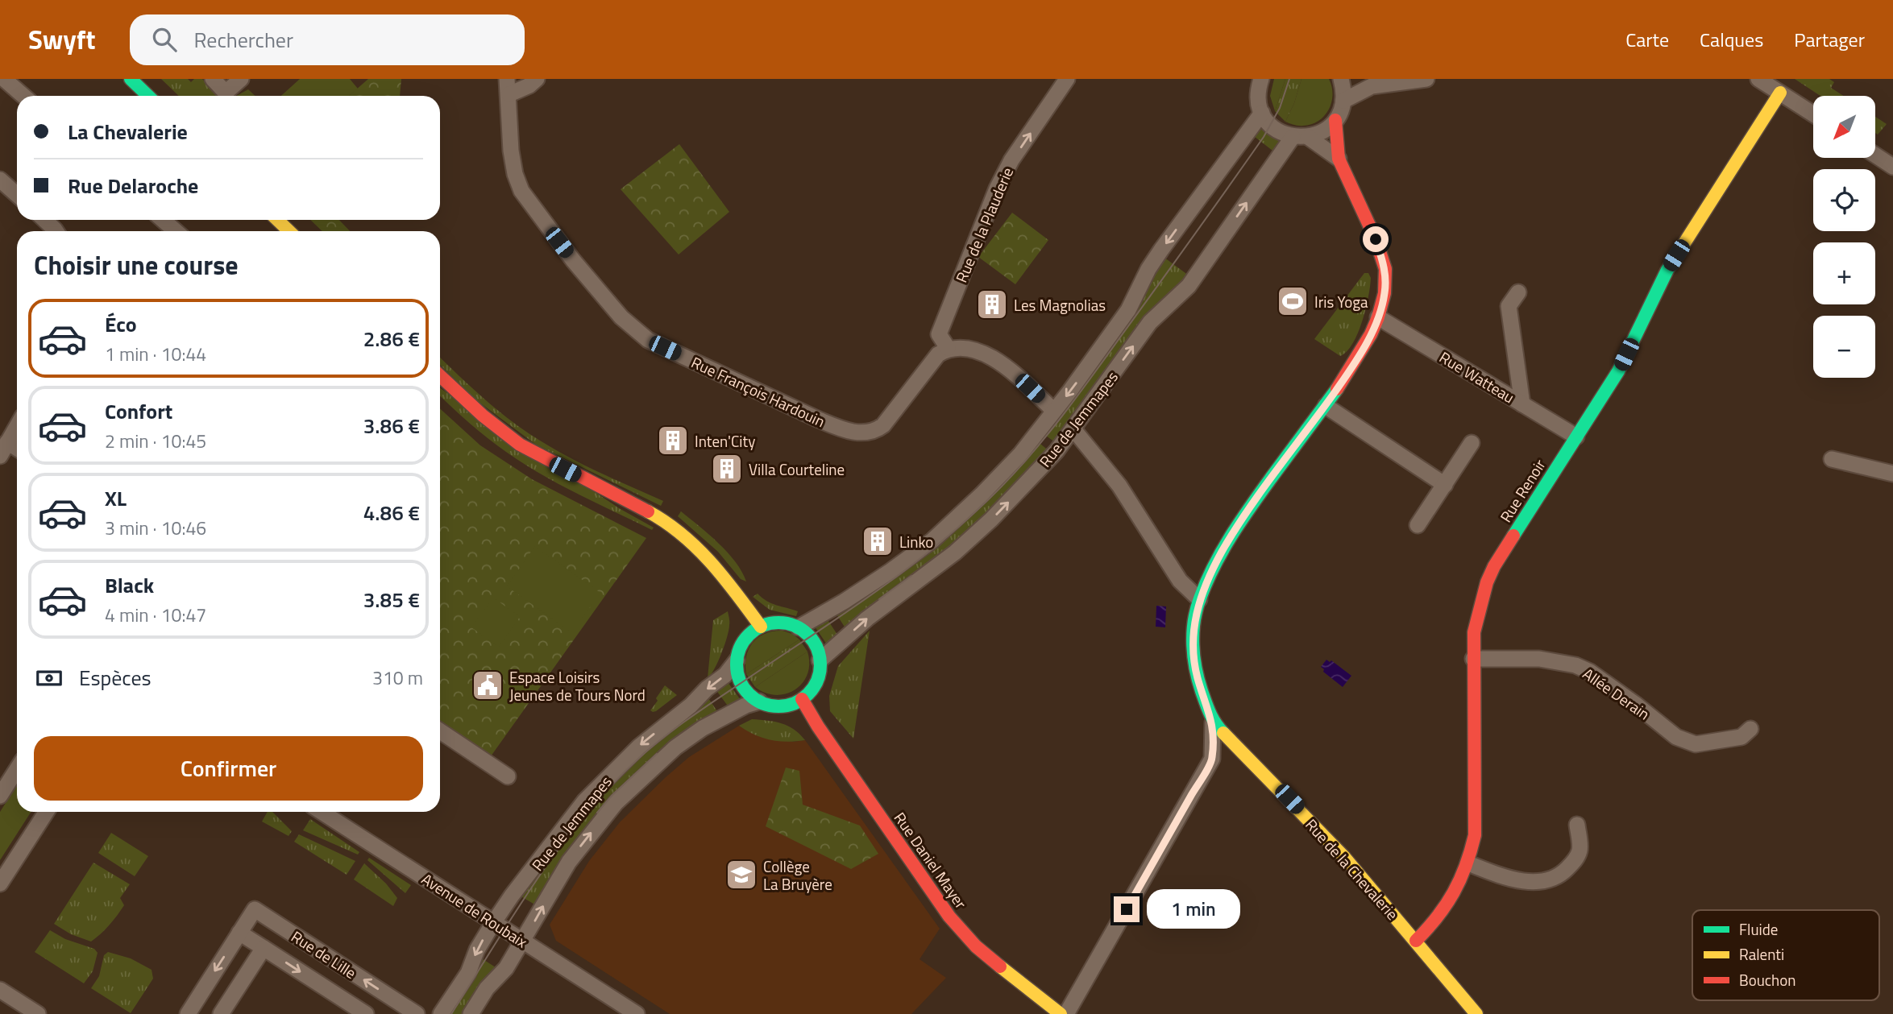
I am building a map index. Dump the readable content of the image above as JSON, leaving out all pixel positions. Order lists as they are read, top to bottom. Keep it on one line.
{"streets":{"street":["Rue de la Plauderie","Rue Watteau","Rue François Hardouin","Rue de Jemmapes","Rue Renoir","Allée Derain","Rue Daniel Mayer","Rue de la Chevalerie","Avenue de Roubaix","Rue de Lille"]},"crossings":[["Rue de la Plauderie","Rue François Hardouin"],["Rue Watteau","Rue Renoir"],["Rue Watteau","Rue de la Chevalerie"],["Rue de Jemmapes","Rue Daniel Mayer"],["Rue de Jemmapes","Rue de la Chevalerie"],["Rue de Jemmapes","Avenue de Roubaix"],["Rue Renoir","Allée Derain"],["Rue Renoir","Rue de la Chevalerie"]],"one_way":["Rue de la Plauderie"],"places":{"sports":["Iris Yoga"],"building":["Les Magnolias","Inten'City","Villa Courteline","Linko"],"public building":["Espace Loisirs Jeunes de Tours Nord"],"school or university":["Collège La Bruyère"]},"legend":["Fluide","Ralenti","Bouchon"],"north":"bottom left","page":{"header":"Swyft","search":"Rechercher","nav":["Carte","Calques","Partager"],"map_buttons":["+","−"],"banner":["La Chevalerie","Rue Delaroche"],"heading":"Choisir une course","list":[{"name":"Éco","note":"1 min · 10:44","value":"2.86 €"},{"name":"Confort","note":"2 min · 10:45","value":"3.86 €"},{"name":"XL","note":"3 min · 10:46","value":"4.86 €"},{"name":"Black","note":"4 min · 10:47","value":"3.85 €"}],"pay":["Espèces","310 m"],"buttons":"Confirmer","bubble":"1 min"}}
